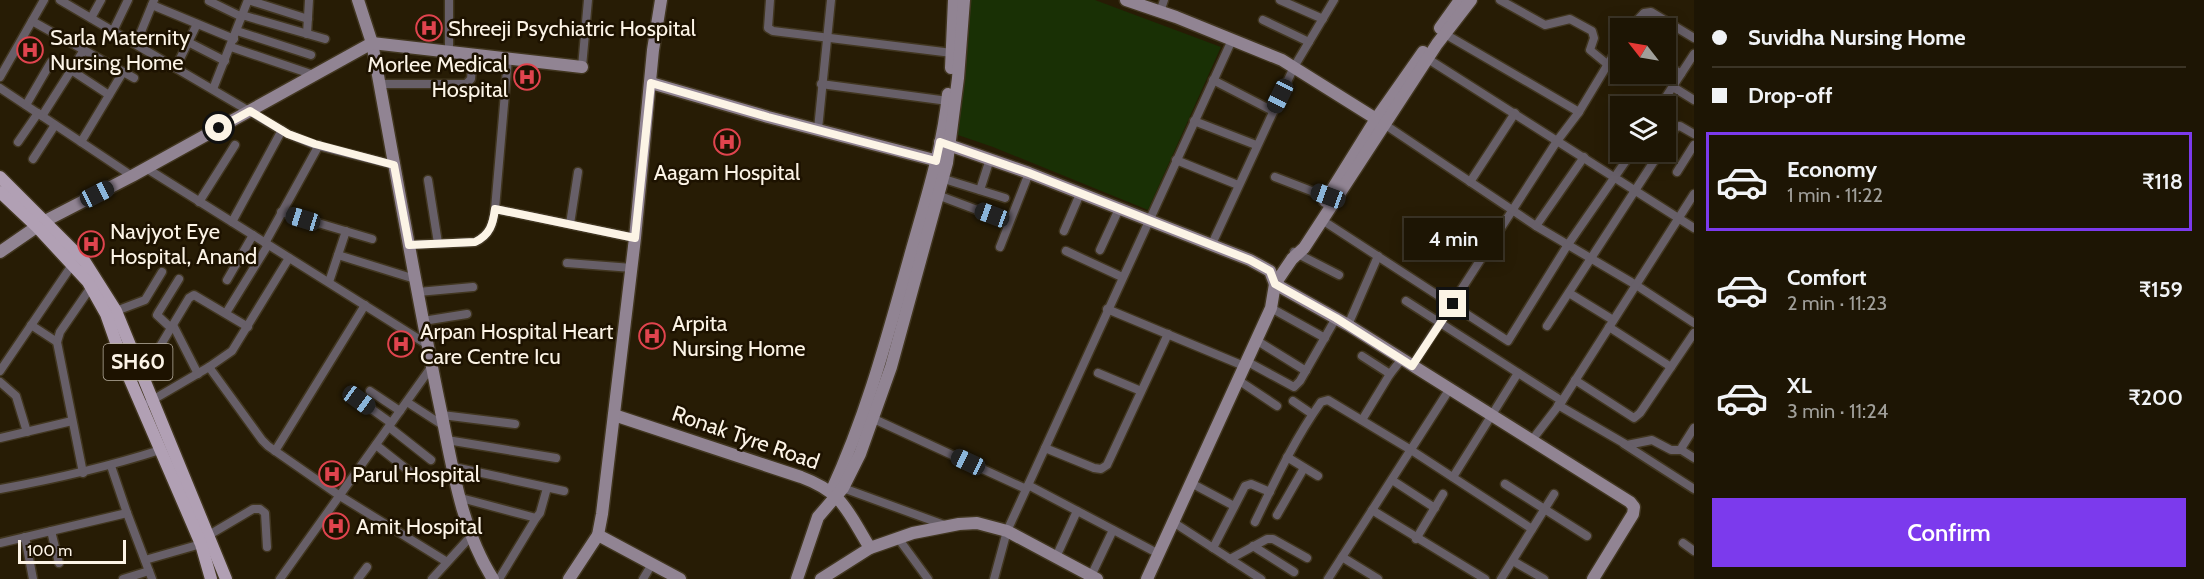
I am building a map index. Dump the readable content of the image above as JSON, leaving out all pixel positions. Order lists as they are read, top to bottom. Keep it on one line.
{"streets":{"main road":["SH60"],"street":["Ronak Tyre Road"]},"places":{"hospital":["Shreeji Psychiatric Hospital","Sarla Maternity Nursing Home","Morlee Medical Hospital","Aagam Hospital","Navjyot Eye Hospital, Anand","Arpita Nursing Home","Arpan Hospital Heart Care Centre Icu","Parul Hospital","Amit Hospital"]},"scale_bar":"100 m","north":"top left","page":{"banner":["Suvidha Nursing Home","Drop-off"],"list":[{"name":"Economy","note":"1 min · 11:22","value":"₹118"},{"name":"Comfort","note":"2 min · 11:23","value":"₹159"},{"name":"XL","note":"3 min · 11:24","value":"₹200"}],"bubble":"4 min","buttons":"Confirm","scale":"100 m"}}
